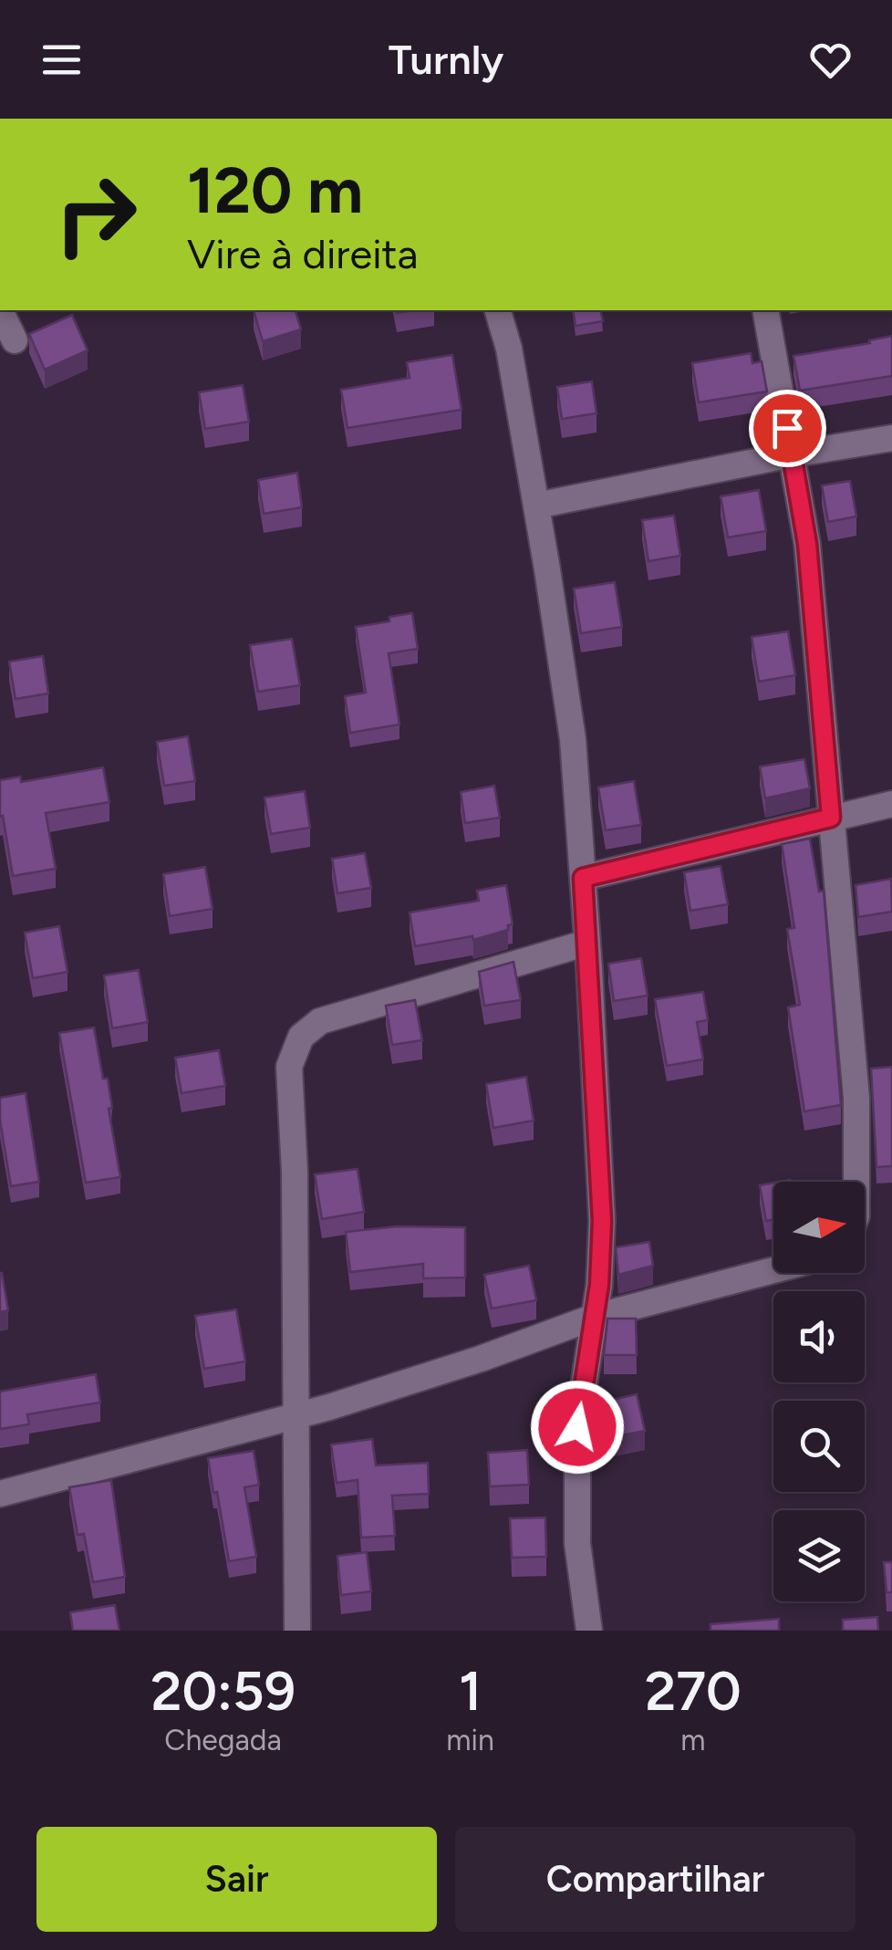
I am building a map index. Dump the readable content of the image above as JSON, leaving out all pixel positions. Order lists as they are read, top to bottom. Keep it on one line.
{"north":"right","page":{"header":"Turnly","turn":["120 m","Vire à direita"],"eta":["20:59","Chegada","1","min","270","m"],"buttons":["Sair","Compartilhar"]}}
